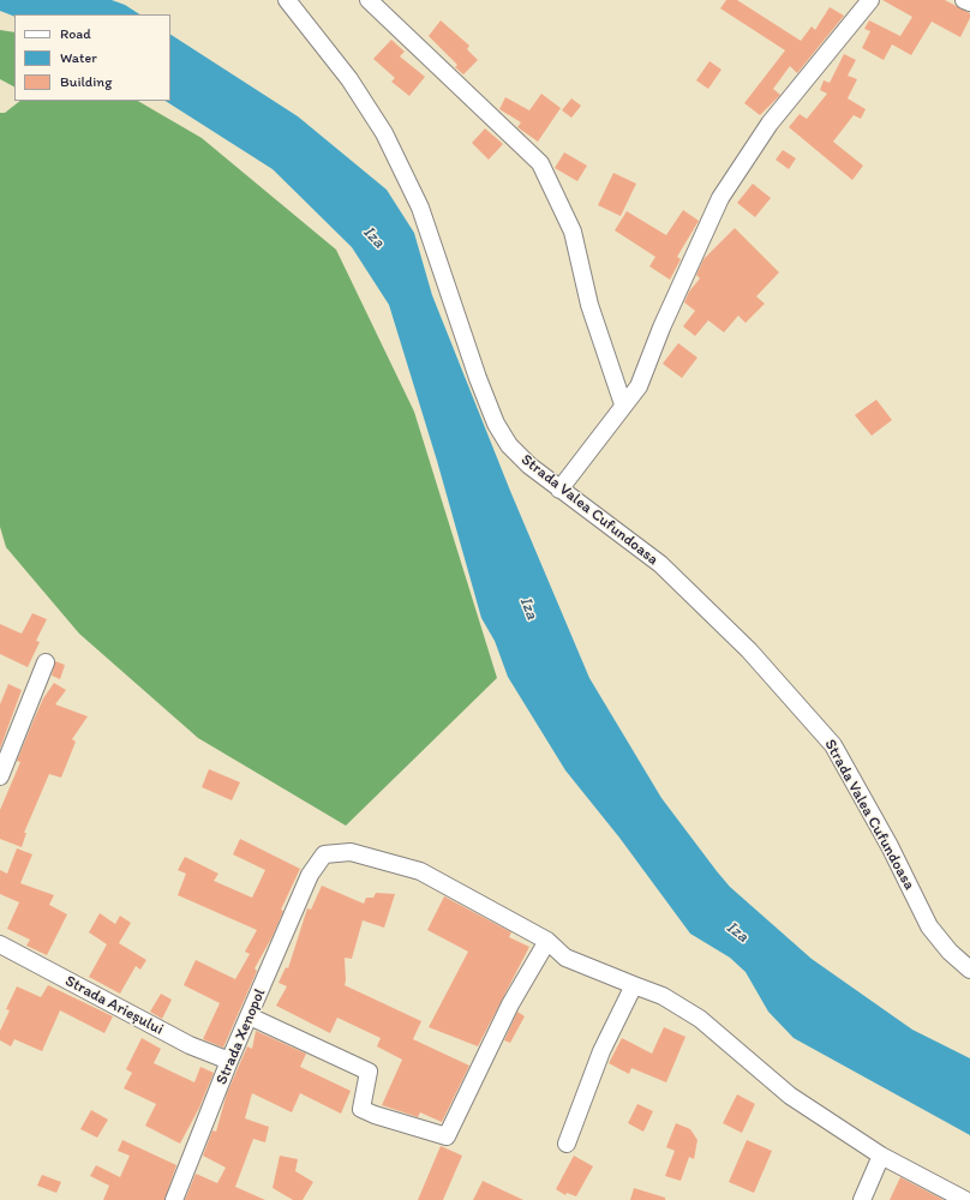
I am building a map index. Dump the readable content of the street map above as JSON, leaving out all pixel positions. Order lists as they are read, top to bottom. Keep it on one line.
{"streets":{"street":["Strada Valea Cufundoasa","Strada Arieșului","Strada Xenopol"]},"crossings":[["Strada Arieșului","Strada Xenopol"]],"water":["Iza"],"legend":["Road","Water","Building"]}
